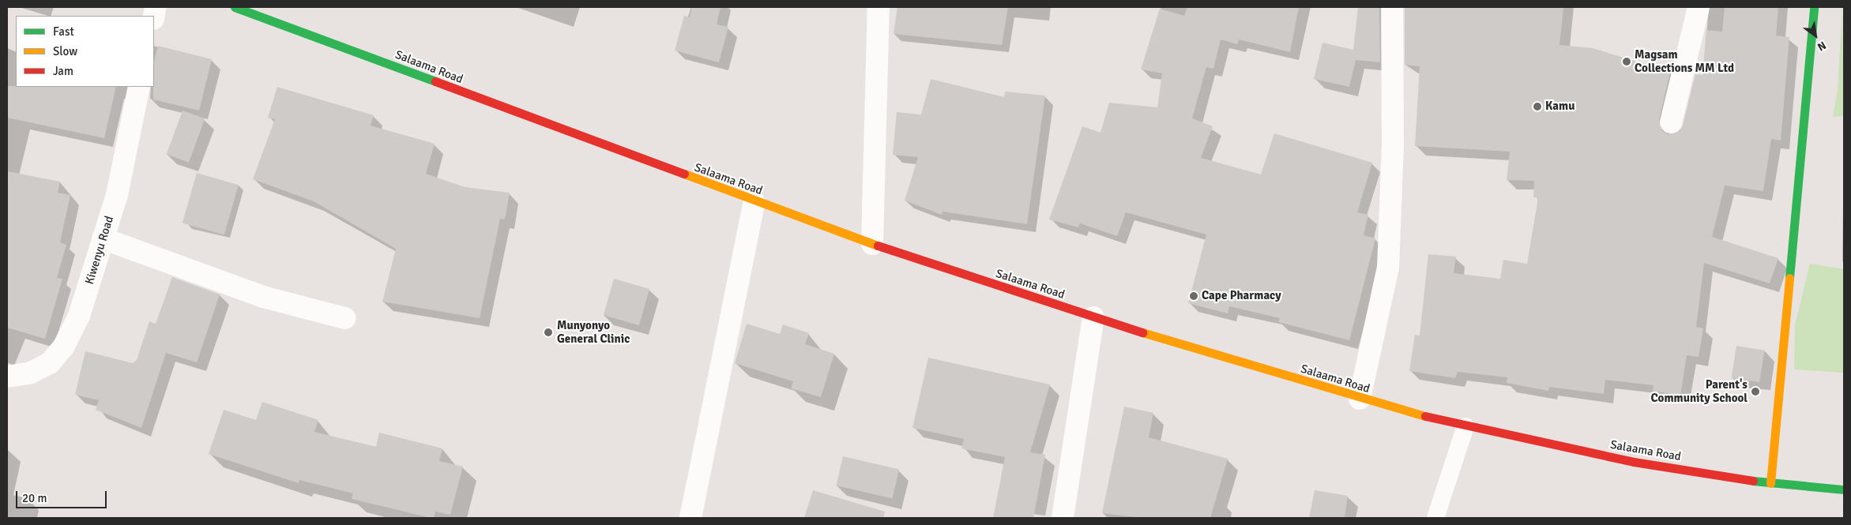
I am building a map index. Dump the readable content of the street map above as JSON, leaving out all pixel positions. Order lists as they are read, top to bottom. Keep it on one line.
{"streets":{"main road":["Salaama Road"],"street":["Kiwenyu Road"]},"places":["Magsam Collections MM Ltd","Kamu","Cape Pharmacy","Munyonyo General Clinic","Parent's Community School"],"legend":["Fast","Slow","Jam"],"scale_bar":"20 m","north":"bottom right"}
